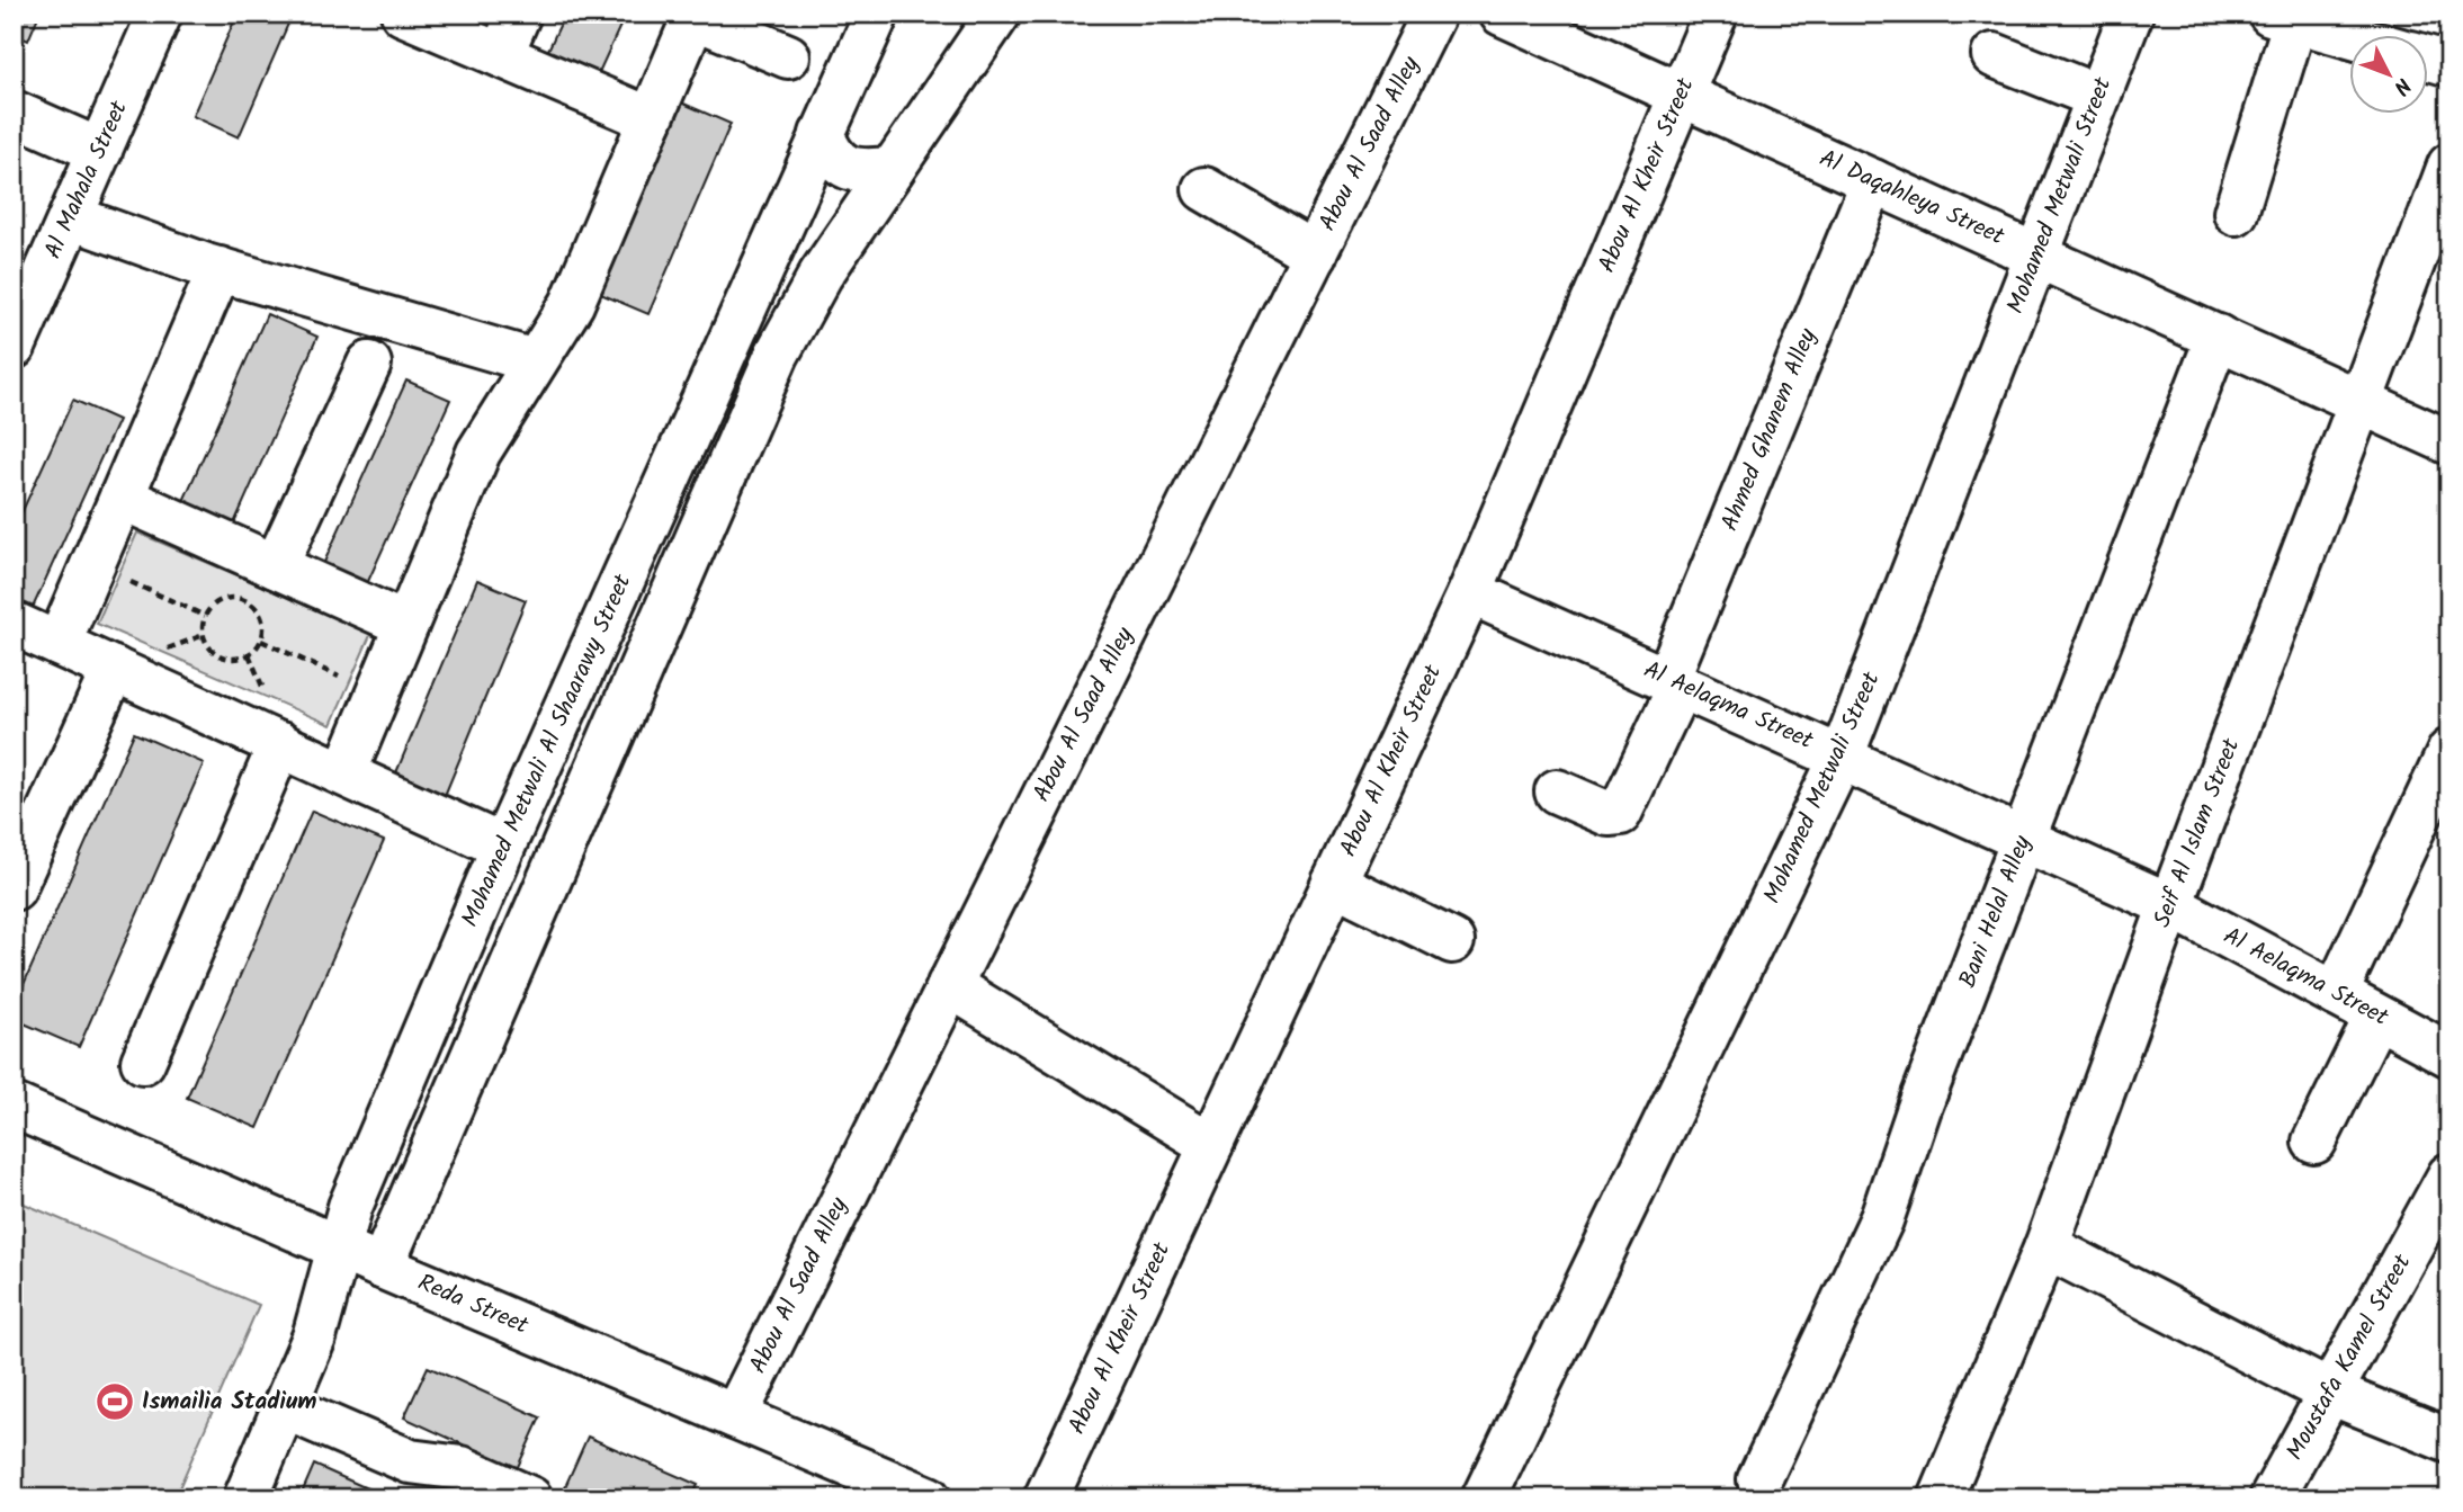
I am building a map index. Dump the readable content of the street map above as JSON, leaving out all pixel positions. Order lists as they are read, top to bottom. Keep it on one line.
{"streets":{"street":["Abou Al Saad Alley","Abou Al Kheir Street","Al Mahala Street","Mohamed Metwali Street","Al Daqahleya Street","Ahmed Ghanem Alley","Al Aelaqma Street","Mohamed Metwali Al Shaarawy Street","Seif Al Islam Street","Bani Helal Alley","Reda Street","Moustafa Kamel Street"]},"crossings":[["Abou Al Saad Alley","Reda Street"],["Abou Al Kheir Street","Al Daqahleya Street"],["Abou Al Kheir Street","Al Aelaqma Street"],["Mohamed Metwali Street","Al Daqahleya Street"],["Mohamed Metwali Street","Al Aelaqma Street"],["Al Daqahleya Street","Ahmed Ghanem Alley"],["Al Daqahleya Street","Seif Al Islam Street"],["Al Daqahleya Street","Bani Helal Alley"],["Ahmed Ghanem Alley","Al Aelaqma Street"],["Al Aelaqma Street","Seif Al Islam Street"],["Al Aelaqma Street","Bani Helal Alley"],["Mohamed Metwali Al Shaarawy Street","Reda Street"]],"places":{"sports":["Ismailia Stadium"]},"north":"bottom right"}
